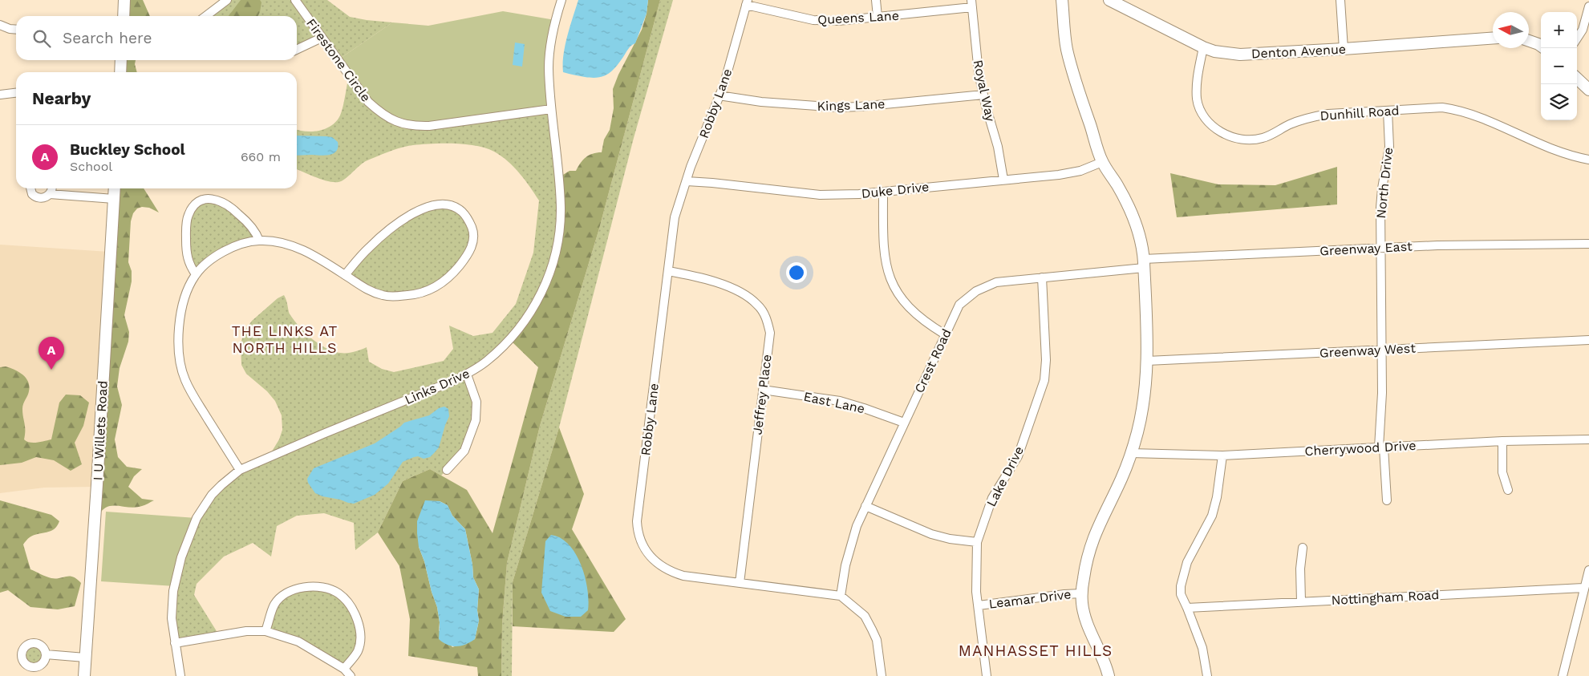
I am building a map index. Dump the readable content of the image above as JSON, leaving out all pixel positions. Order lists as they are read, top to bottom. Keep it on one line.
{"streets":{"street":["Queens Lane","Denton Avenue","Firestone Circle","Royal Way","Robby Lane","Kings Lane","Dunhill Road","North Drive","Duke Drive","Greenway East","Greenway West","Crest Road","Links Drive","Jeffrey Place","East Lane","I U Willets Road","Cherrywood Drive","Lake Drive","Nottingham Road","Leamar Drive"]},"crossings":[["Queens Lane","Royal Way"],["Queens Lane","Robby Lane"],["Denton Avenue","Dunhill Road"],["Firestone Circle","Links Drive"],["Royal Way","Kings Lane"],["Royal Way","Duke Drive"],["Robby Lane","Kings Lane"],["Robby Lane","Duke Drive"],["Robby Lane","Crest Road"],["Robby Lane","Jeffrey Place"],["Dunhill Road","North Drive"],["North Drive","Greenway East"],["North Drive","Greenway West"],["North Drive","Cherrywood Drive"],["Greenway East","Crest Road"],["Crest Road","East Lane"],["Crest Road","Lake Drive"],["Jeffrey Place","East Lane"],["Lake Drive","Leamar Drive"]],"districts":["THE LINKS AT NORTH HILLS","MANHASSET HILLS"],"north":"left","page":{"map_buttons":["+","−"],"search":"Search here","heading":"Nearby","list":[{"mark":"A","name":"Buckley School","note":"School","value":"660 m"}],"pins":"A"}}
